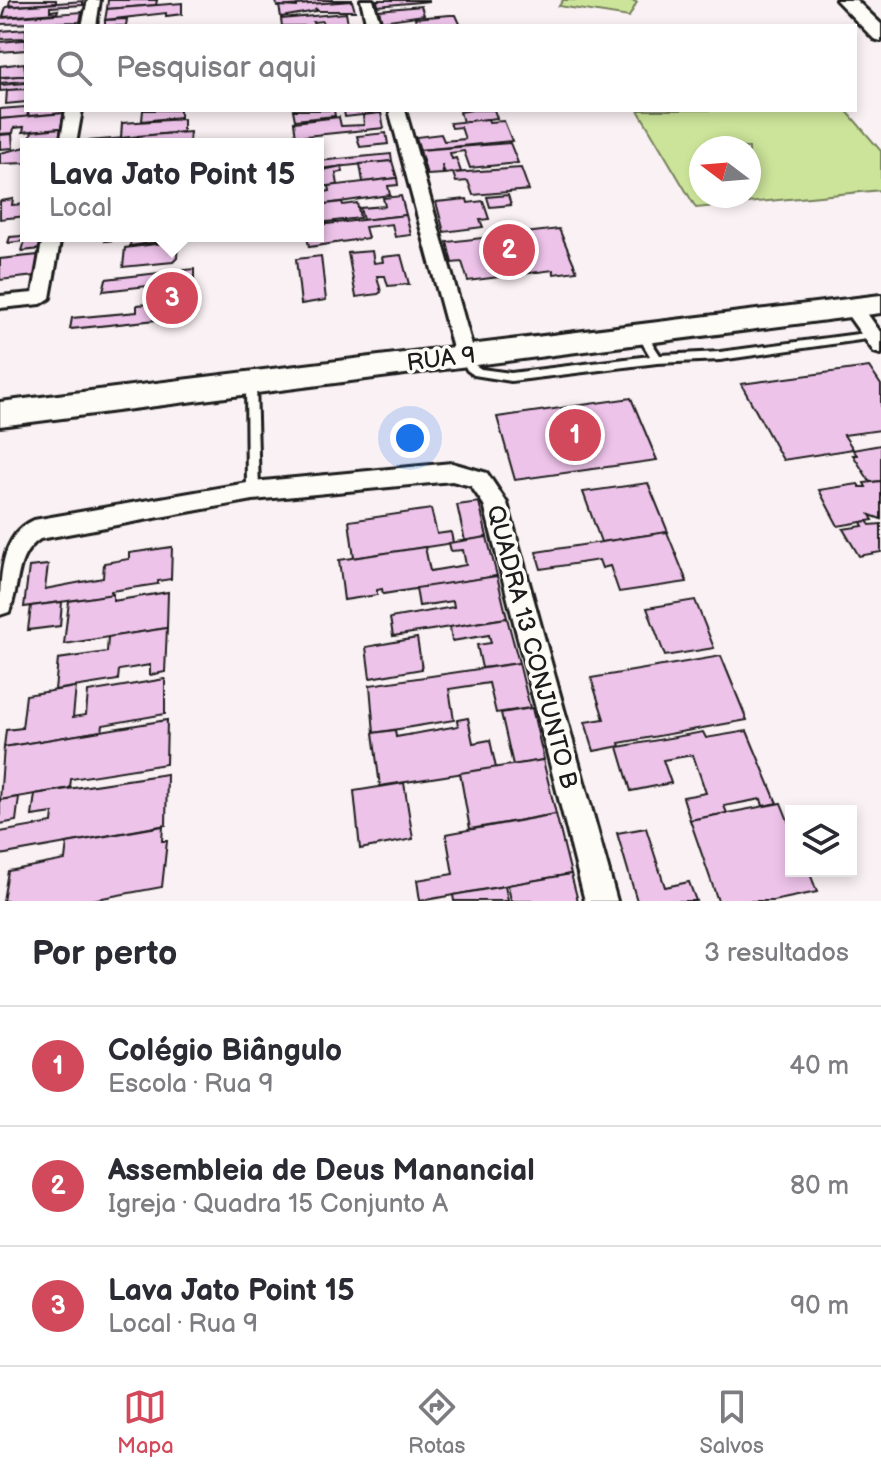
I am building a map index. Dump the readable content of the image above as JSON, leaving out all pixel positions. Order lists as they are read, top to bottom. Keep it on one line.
{"streets":{"street":["RUA 9","QUADRA 13 CONJUNTO B"]},"north":"left","page":{"search":"Pesquisar aqui","popup":["Lava Jato Point 15","Local"],"pins":["2","3","1"],"heading":["Por perto","3 resultados"],"list":[{"mark":"1","name":"Colégio Biângulo","note":"Escola · Rua 9","value":"40 m"},{"mark":"2","name":"Assembleia de Deus Manancial","note":"Igreja · Quadra 15 Conjunto A","value":"80 m"},{"mark":"3","name":"Lava Jato Point 15","note":"Local · Rua 9","value":"90 m"}],"nav":["Mapa","Rotas","Salvos"]}}
